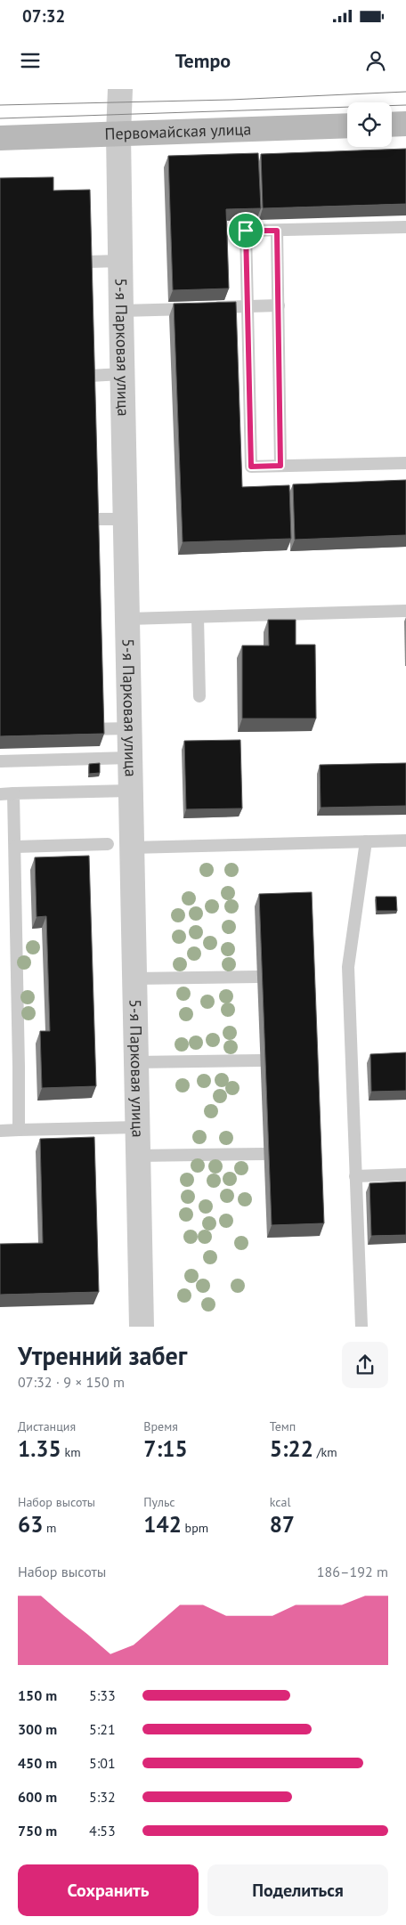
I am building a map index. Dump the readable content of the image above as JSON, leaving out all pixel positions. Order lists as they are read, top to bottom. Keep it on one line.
{"streets":{"main road":["Первомайская улица"],"street":["5-я Парковая улица"]},"crossings":[["Первомайская улица","5-я Парковая улица"]],"page":{"status":"07:32","header":"Tempo","heading":["Утренний забег","07:32 · 9 × 150 m"],"stats":[["Дистанция","1.35 km"],["Время","7:15"],["Темп","5:22 /km"],["Набор высоты","63 m"],["Пульс","142 bpm"],["kcal","87"]],"chart":["Набор высоты","186–192 m"],"list":[{"name":"150 m","note":"5:33"},{"name":"300 m","note":"5:21"},{"name":"450 m","note":"5:01"},{"name":"600 m","note":"5:32"},{"name":"750 m","note":"4:53"}],"buttons":["Сохранить","Поделиться"]}}
